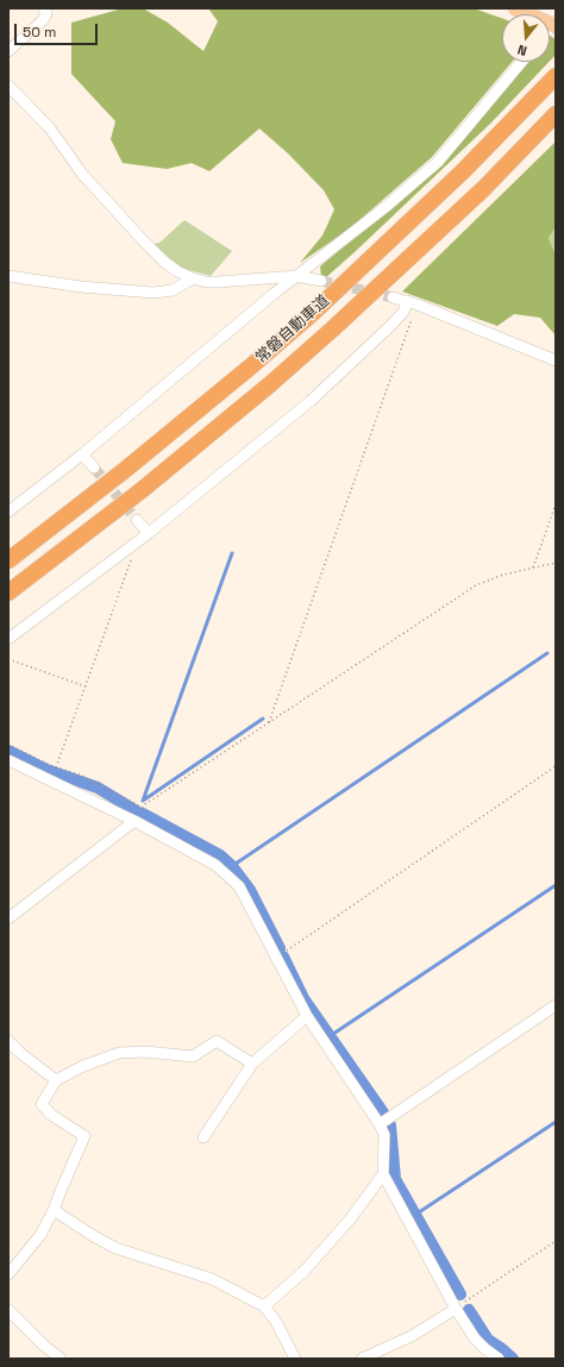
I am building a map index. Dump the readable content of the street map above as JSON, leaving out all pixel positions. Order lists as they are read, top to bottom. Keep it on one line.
{"streets":{"highway":["常磐自動車道"]},"scale_bar":"50 m","north":"bottom"}
